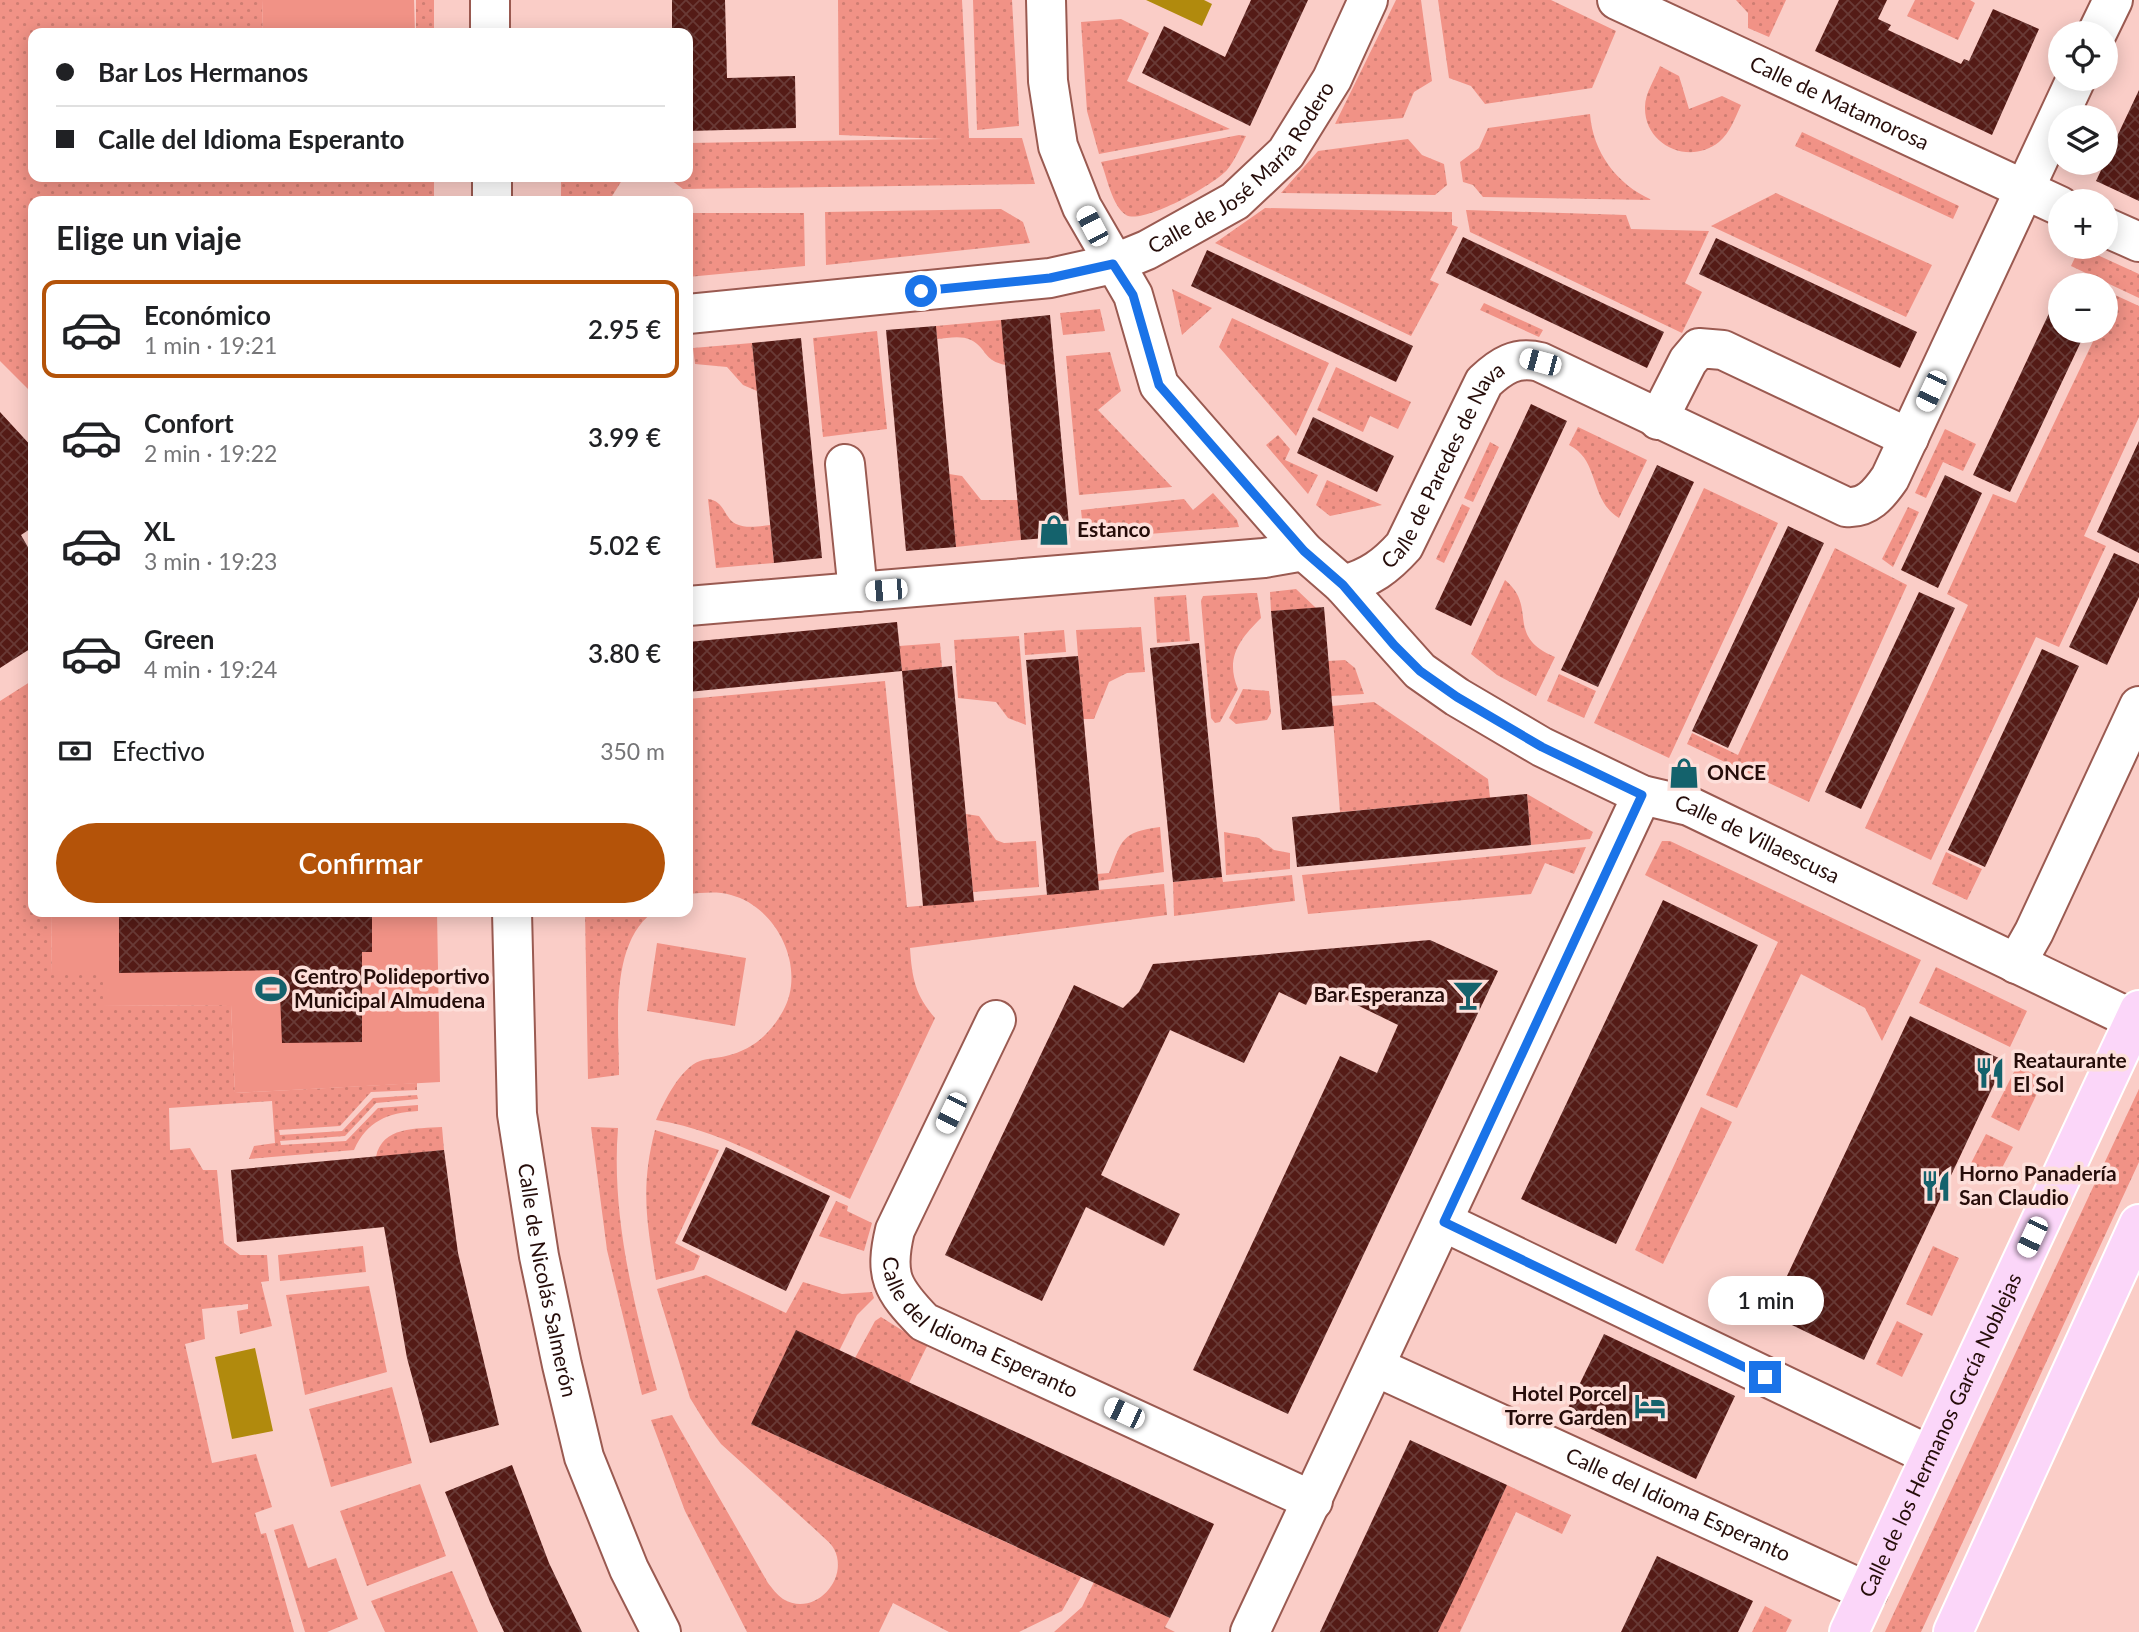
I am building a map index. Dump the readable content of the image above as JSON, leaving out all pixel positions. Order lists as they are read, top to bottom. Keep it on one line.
{"streets":{"main road":["Calle de los Hermanos García Noblejas"],"street":["Calle de Matamorosa","Calle de José María Rodero","Calle de Paredes de Nava","Calle de Villaescusa","Calle de Nicolás Salmerón","Calle del Idioma Esperanto"]},"crossings":[["Calle de Matamorosa","Calle de Paredes de Nava"],["Calle de José María Rodero","Calle de Villaescusa"],["Calle de Paredes de Nava","Calle de Villaescusa"],["Calle de Villaescusa","Calle de los Hermanos García Noblejas"],["Calle del Idioma Esperanto","Calle de los Hermanos García Noblejas"]],"places":{"shop":["Estanco","ONCE"],"sports":["Centro Polideportivo Municipal Almudena"],"bar":["Bar Esperanza"],"restaurant":["Reataurante El Sol","Horno Panadería San Claudio"],"hotel":["Hotel Porcel Torre Garden"]},"page":{"map_buttons":["+","−"],"banner":["Bar Los Hermanos","Calle del Idioma Esperanto"],"heading":"Elige un viaje","list":[{"name":"Económico","note":"1 min · 19:21","value":"2.95 €"},{"name":"Confort","note":"2 min · 19:22","value":"3.99 €"},{"name":"XL","note":"3 min · 19:23","value":"5.02 €"},{"name":"Green","note":"4 min · 19:24","value":"3.80 €"}],"pay":["Efectivo","350 m"],"buttons":"Confirmar","bubble":"1 min"}}
